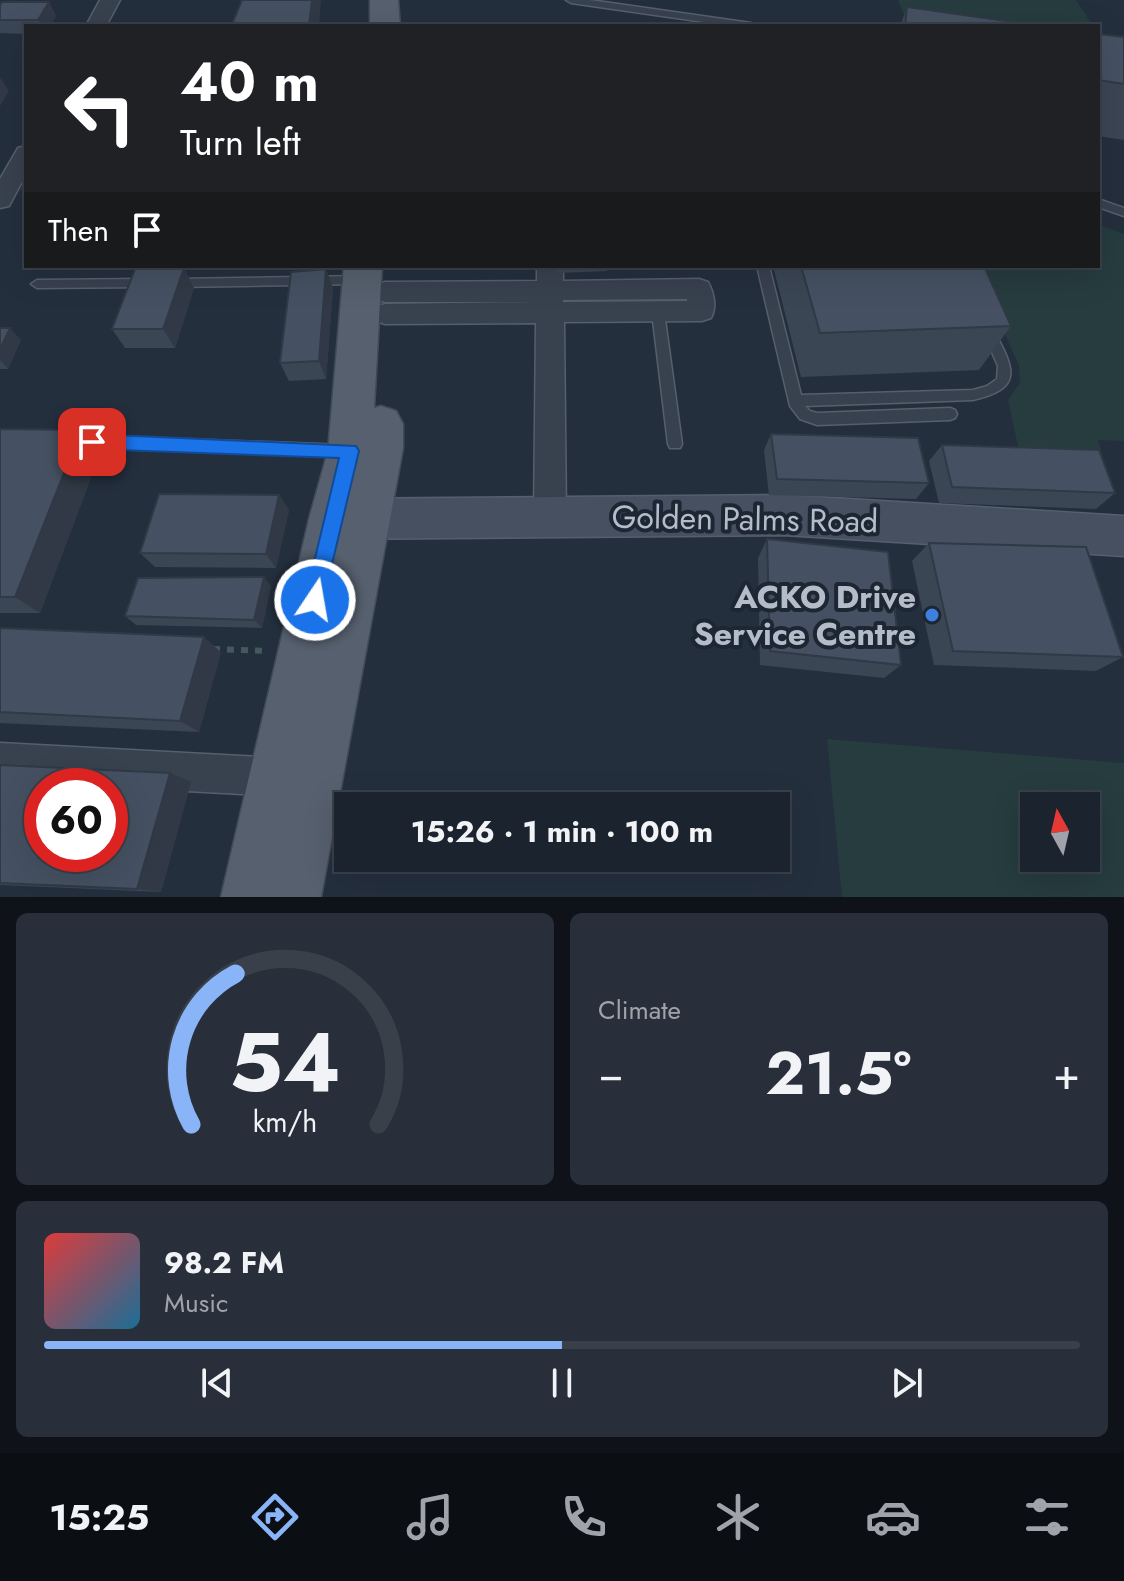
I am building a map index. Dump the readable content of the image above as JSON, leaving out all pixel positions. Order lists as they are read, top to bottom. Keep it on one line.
{"streets":{"street":["Golden Palms Road"]},"places":["ACKO Drive Service Centre"],"north":"top","page":{"turn":["40 m","Turn left"],"then":"Then","limit":"60","trip":"15:26 · 1 min · 100 m","tile":"Climate","heat":["−","21.5°","+"],"song":["98.2 FM","Music"],"tabs":"15:25","gauge":["54","km/h"]}}
